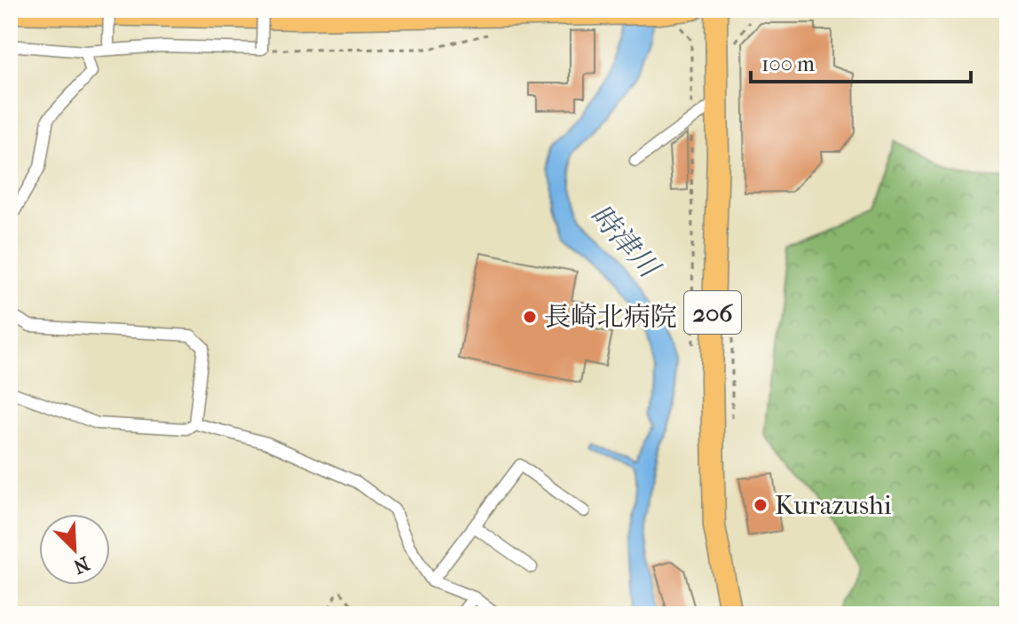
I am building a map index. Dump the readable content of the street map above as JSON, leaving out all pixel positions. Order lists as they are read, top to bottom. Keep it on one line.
{"streets":{"highway":["206"]},"water":["時津川"],"places":["長崎北病院","Kurazushi"],"scale_bar":"100 m","north":"bottom right"}
